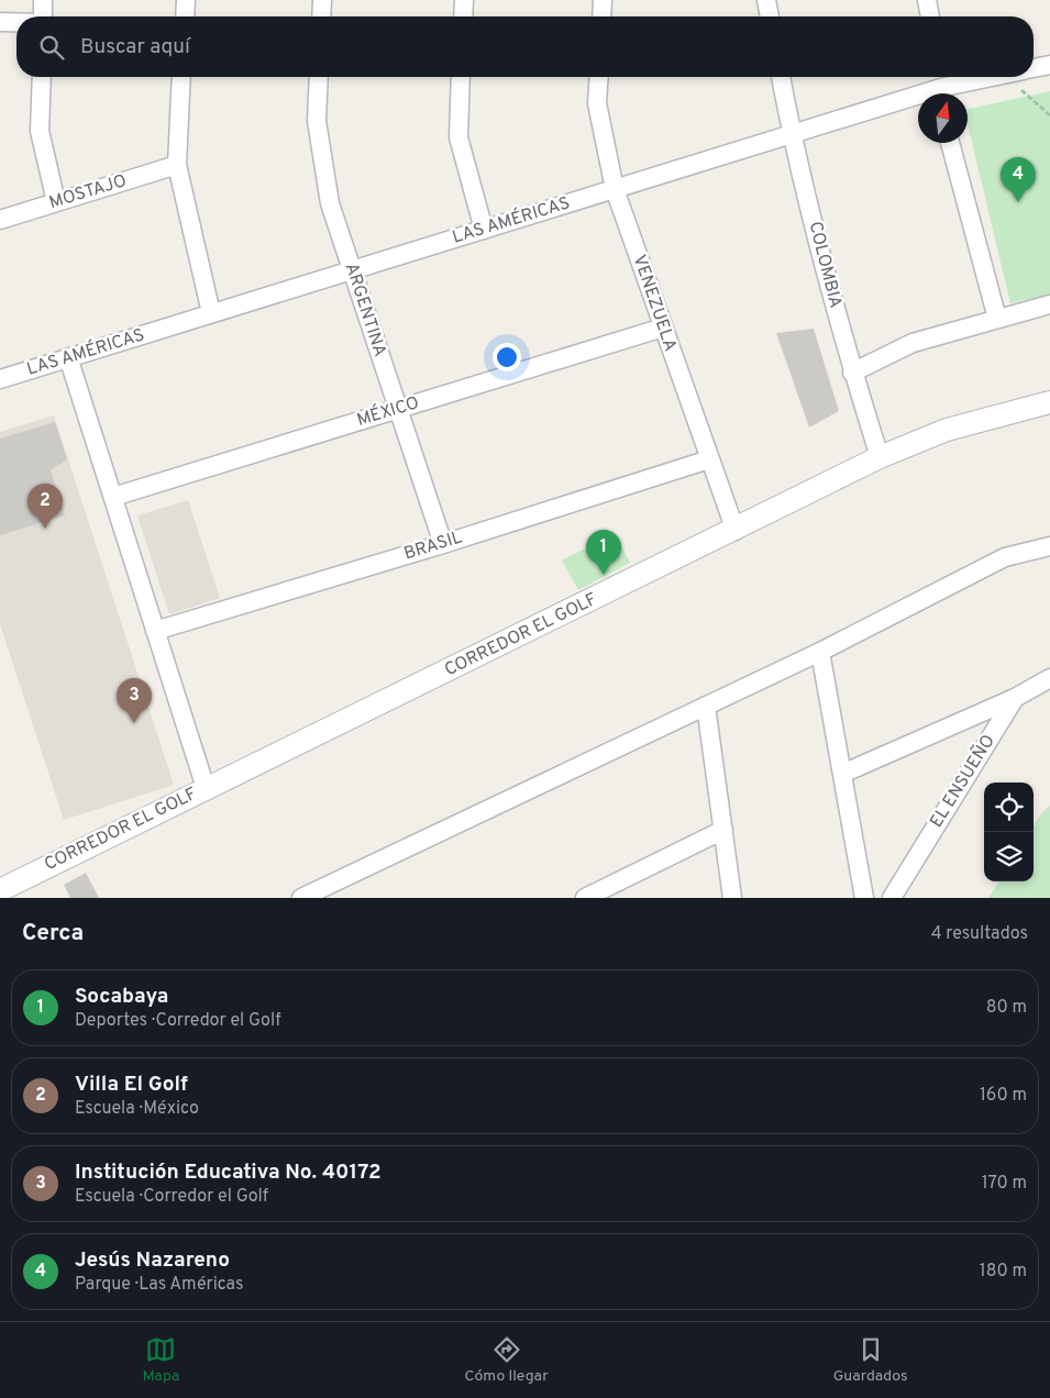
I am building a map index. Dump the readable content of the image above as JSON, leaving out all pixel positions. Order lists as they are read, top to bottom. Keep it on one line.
{"streets":{"street":["MOSTAJO","LAS AMÉRICAS","COLOMBIA","VENEZUELA","ARGENTINA","MÉXICO","BRASIL","CORREDOR EL GOLF","EL ENSUEÑO"]},"crossings":[["LAS AMÉRICAS","COLOMBIA"],["LAS AMÉRICAS","VENEZUELA"],["LAS AMÉRICAS","ARGENTINA"],["COLOMBIA","CORREDOR EL GOLF"],["VENEZUELA","MÉXICO"],["VENEZUELA","BRASIL"],["VENEZUELA","CORREDOR EL GOLF"],["ARGENTINA","MÉXICO"],["ARGENTINA","BRASIL"]],"north":"top","page":{"search":"Buscar aquí","pins":["4","2","1","3"],"heading":["Cerca","4 resultados"],"list":[{"mark":"1","name":"Socabaya","note":"Deportes · Corredor el Golf","value":"80 m"},{"mark":"2","name":"Villa El Golf","note":"Escuela · México","value":"160 m"},{"mark":"3","name":"Institución Educativa No. 40172","note":"Escuela · Corredor el Golf","value":"170 m"},{"mark":"4","name":"Jesús Nazareno","note":"Parque · Las Américas","value":"180 m"}],"nav":["Mapa","Cómo llegar","Guardados"]}}
